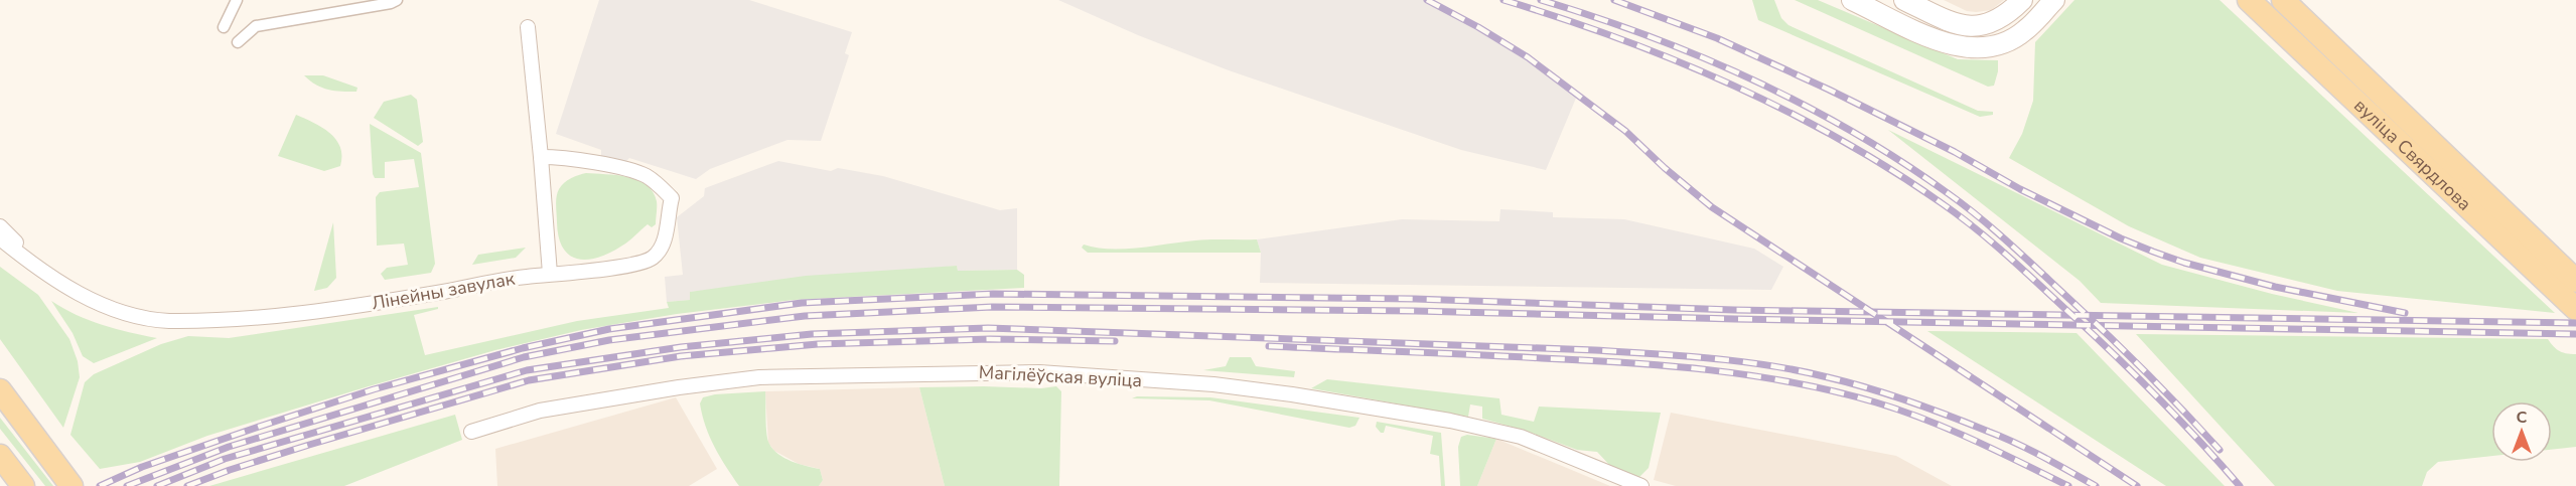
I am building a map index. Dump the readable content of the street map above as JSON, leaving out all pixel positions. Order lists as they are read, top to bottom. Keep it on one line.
{"streets":{"main road":["вуліца Свярдлова"],"street":["Лінейны завулак","Магілёўская вуліца"]},"north":"top"}
